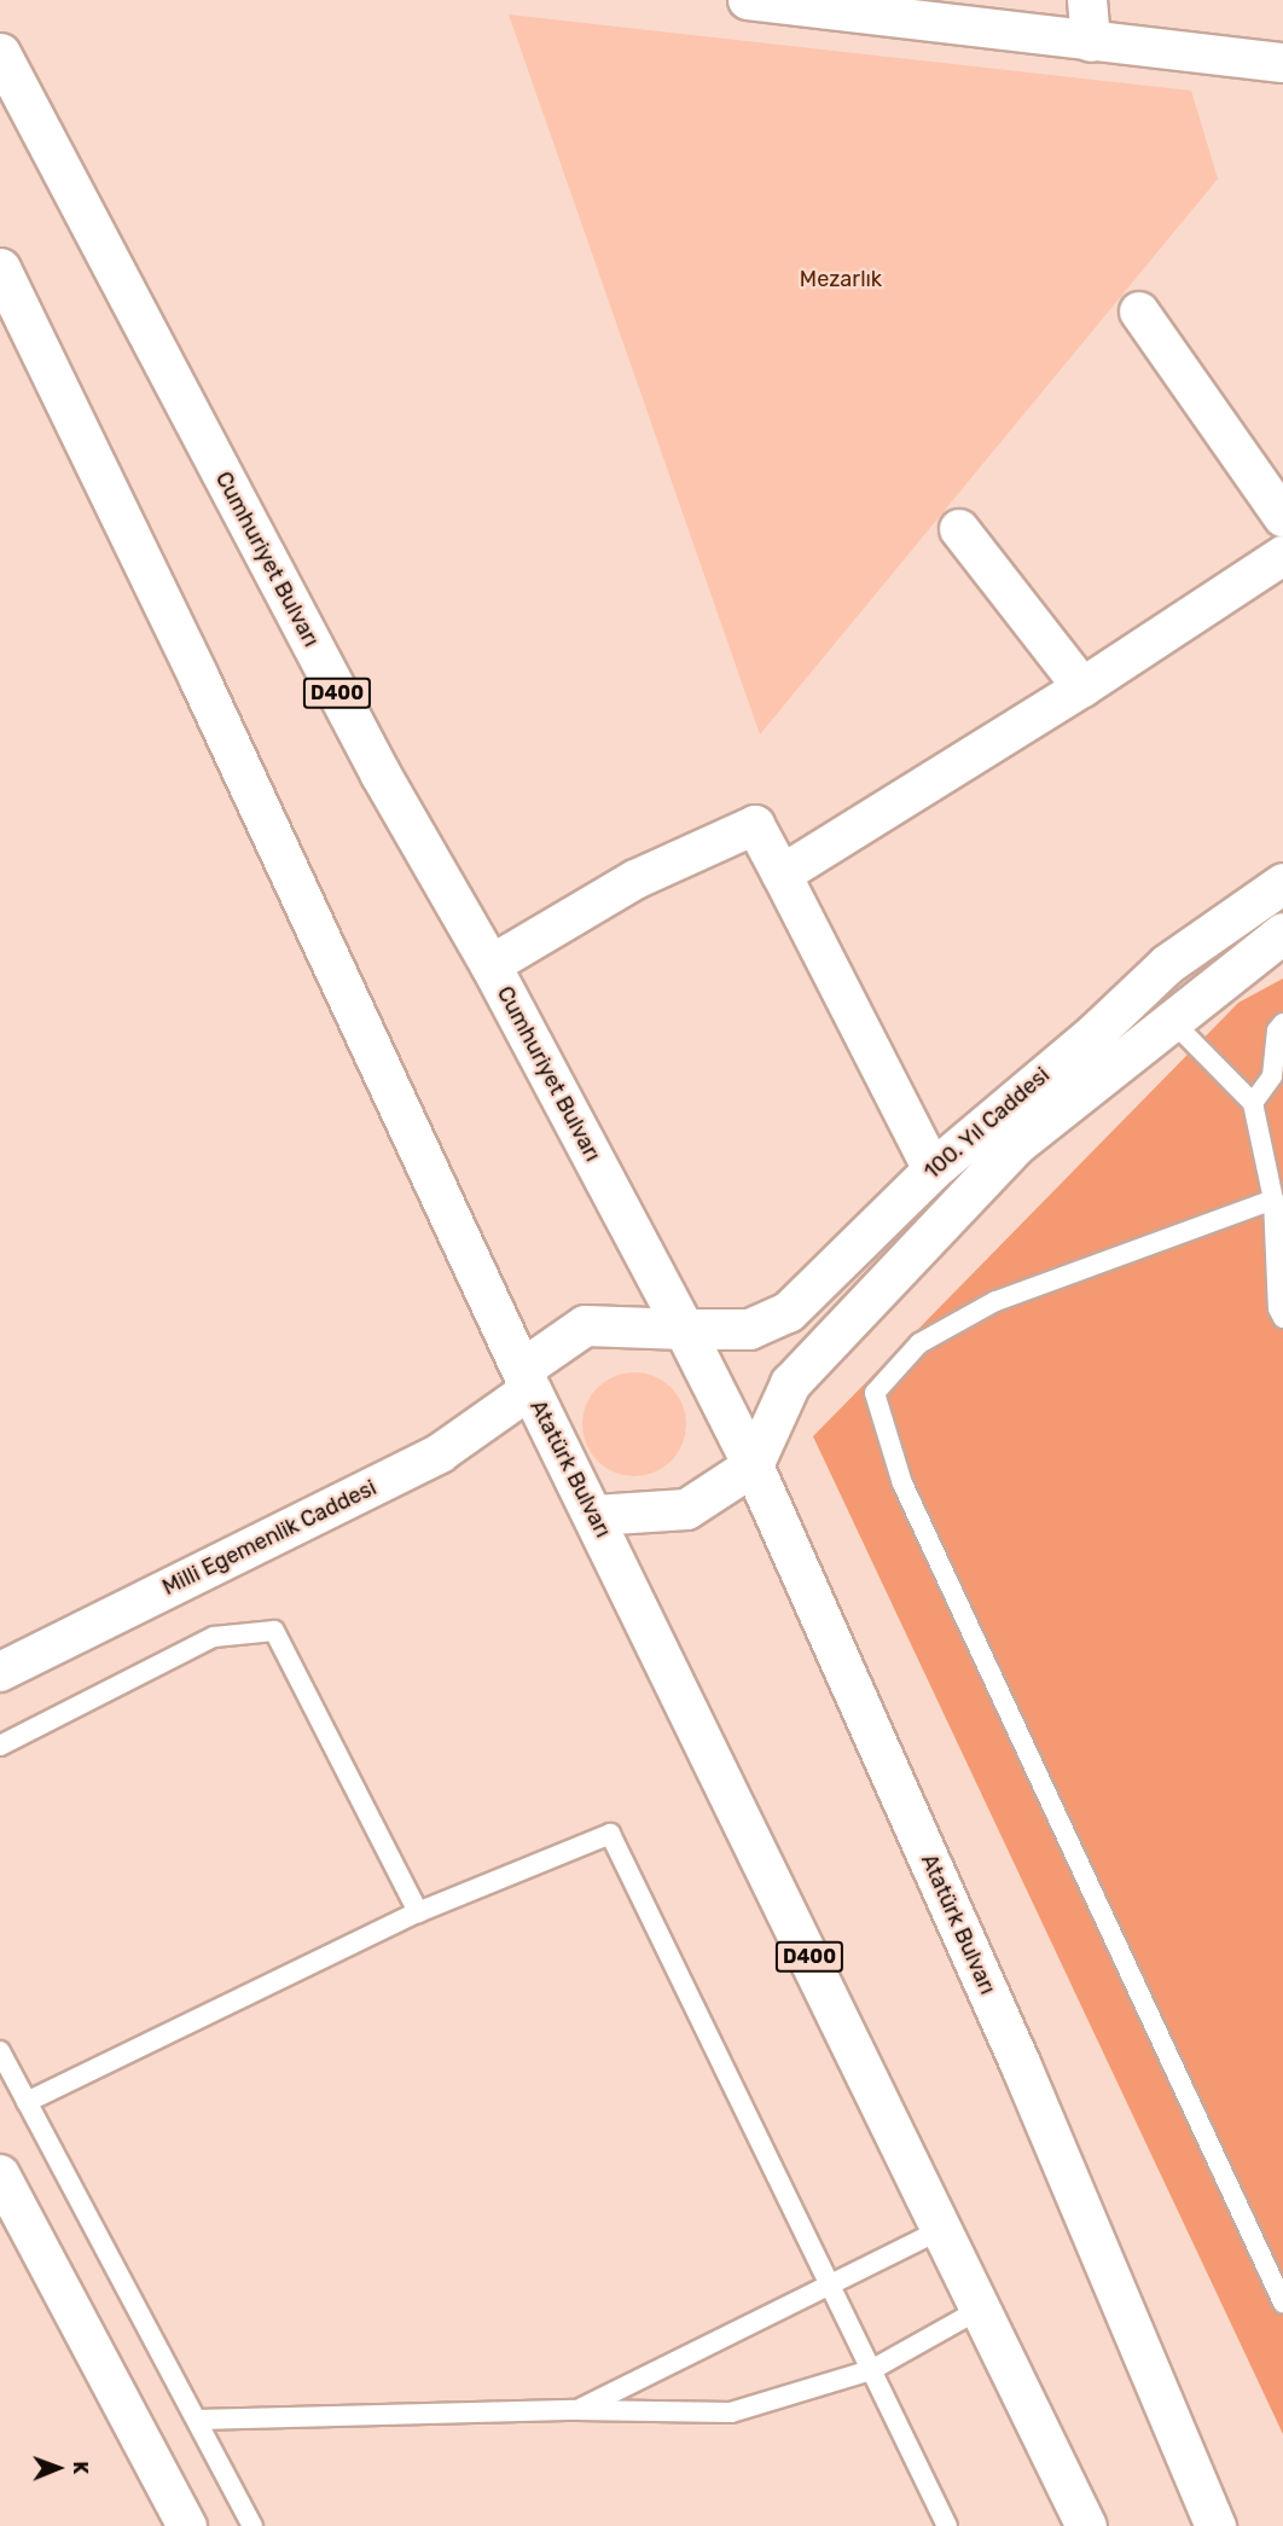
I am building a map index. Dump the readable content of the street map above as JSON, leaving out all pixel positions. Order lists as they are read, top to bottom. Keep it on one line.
{"streets":{"main road":["Cumhuriyet Bulvarı","D400","100. Yıl Caddesi","Atatürk Bulvarı"],"street":["Milli Egemenlik Caddesi"]},"crossings":[["Cumhuriyet Bulvarı","D400"],["Cumhuriyet Bulvarı","100. Yıl Caddesi"],["Cumhuriyet Bulvarı","Atatürk Bulvarı"],["Cumhuriyet Bulvarı","Milli Egemenlik Caddesi"],["D400","100. Yıl Caddesi"],["D400","Atatürk Bulvarı"],["D400","Milli Egemenlik Caddesi"],["100. Yıl Caddesi","Atatürk Bulvarı"],["100. Yıl Caddesi","Milli Egemenlik Caddesi"],["Atatürk Bulvarı","Milli Egemenlik Caddesi"]],"parks":["Mezarlık"],"north":"right"}
